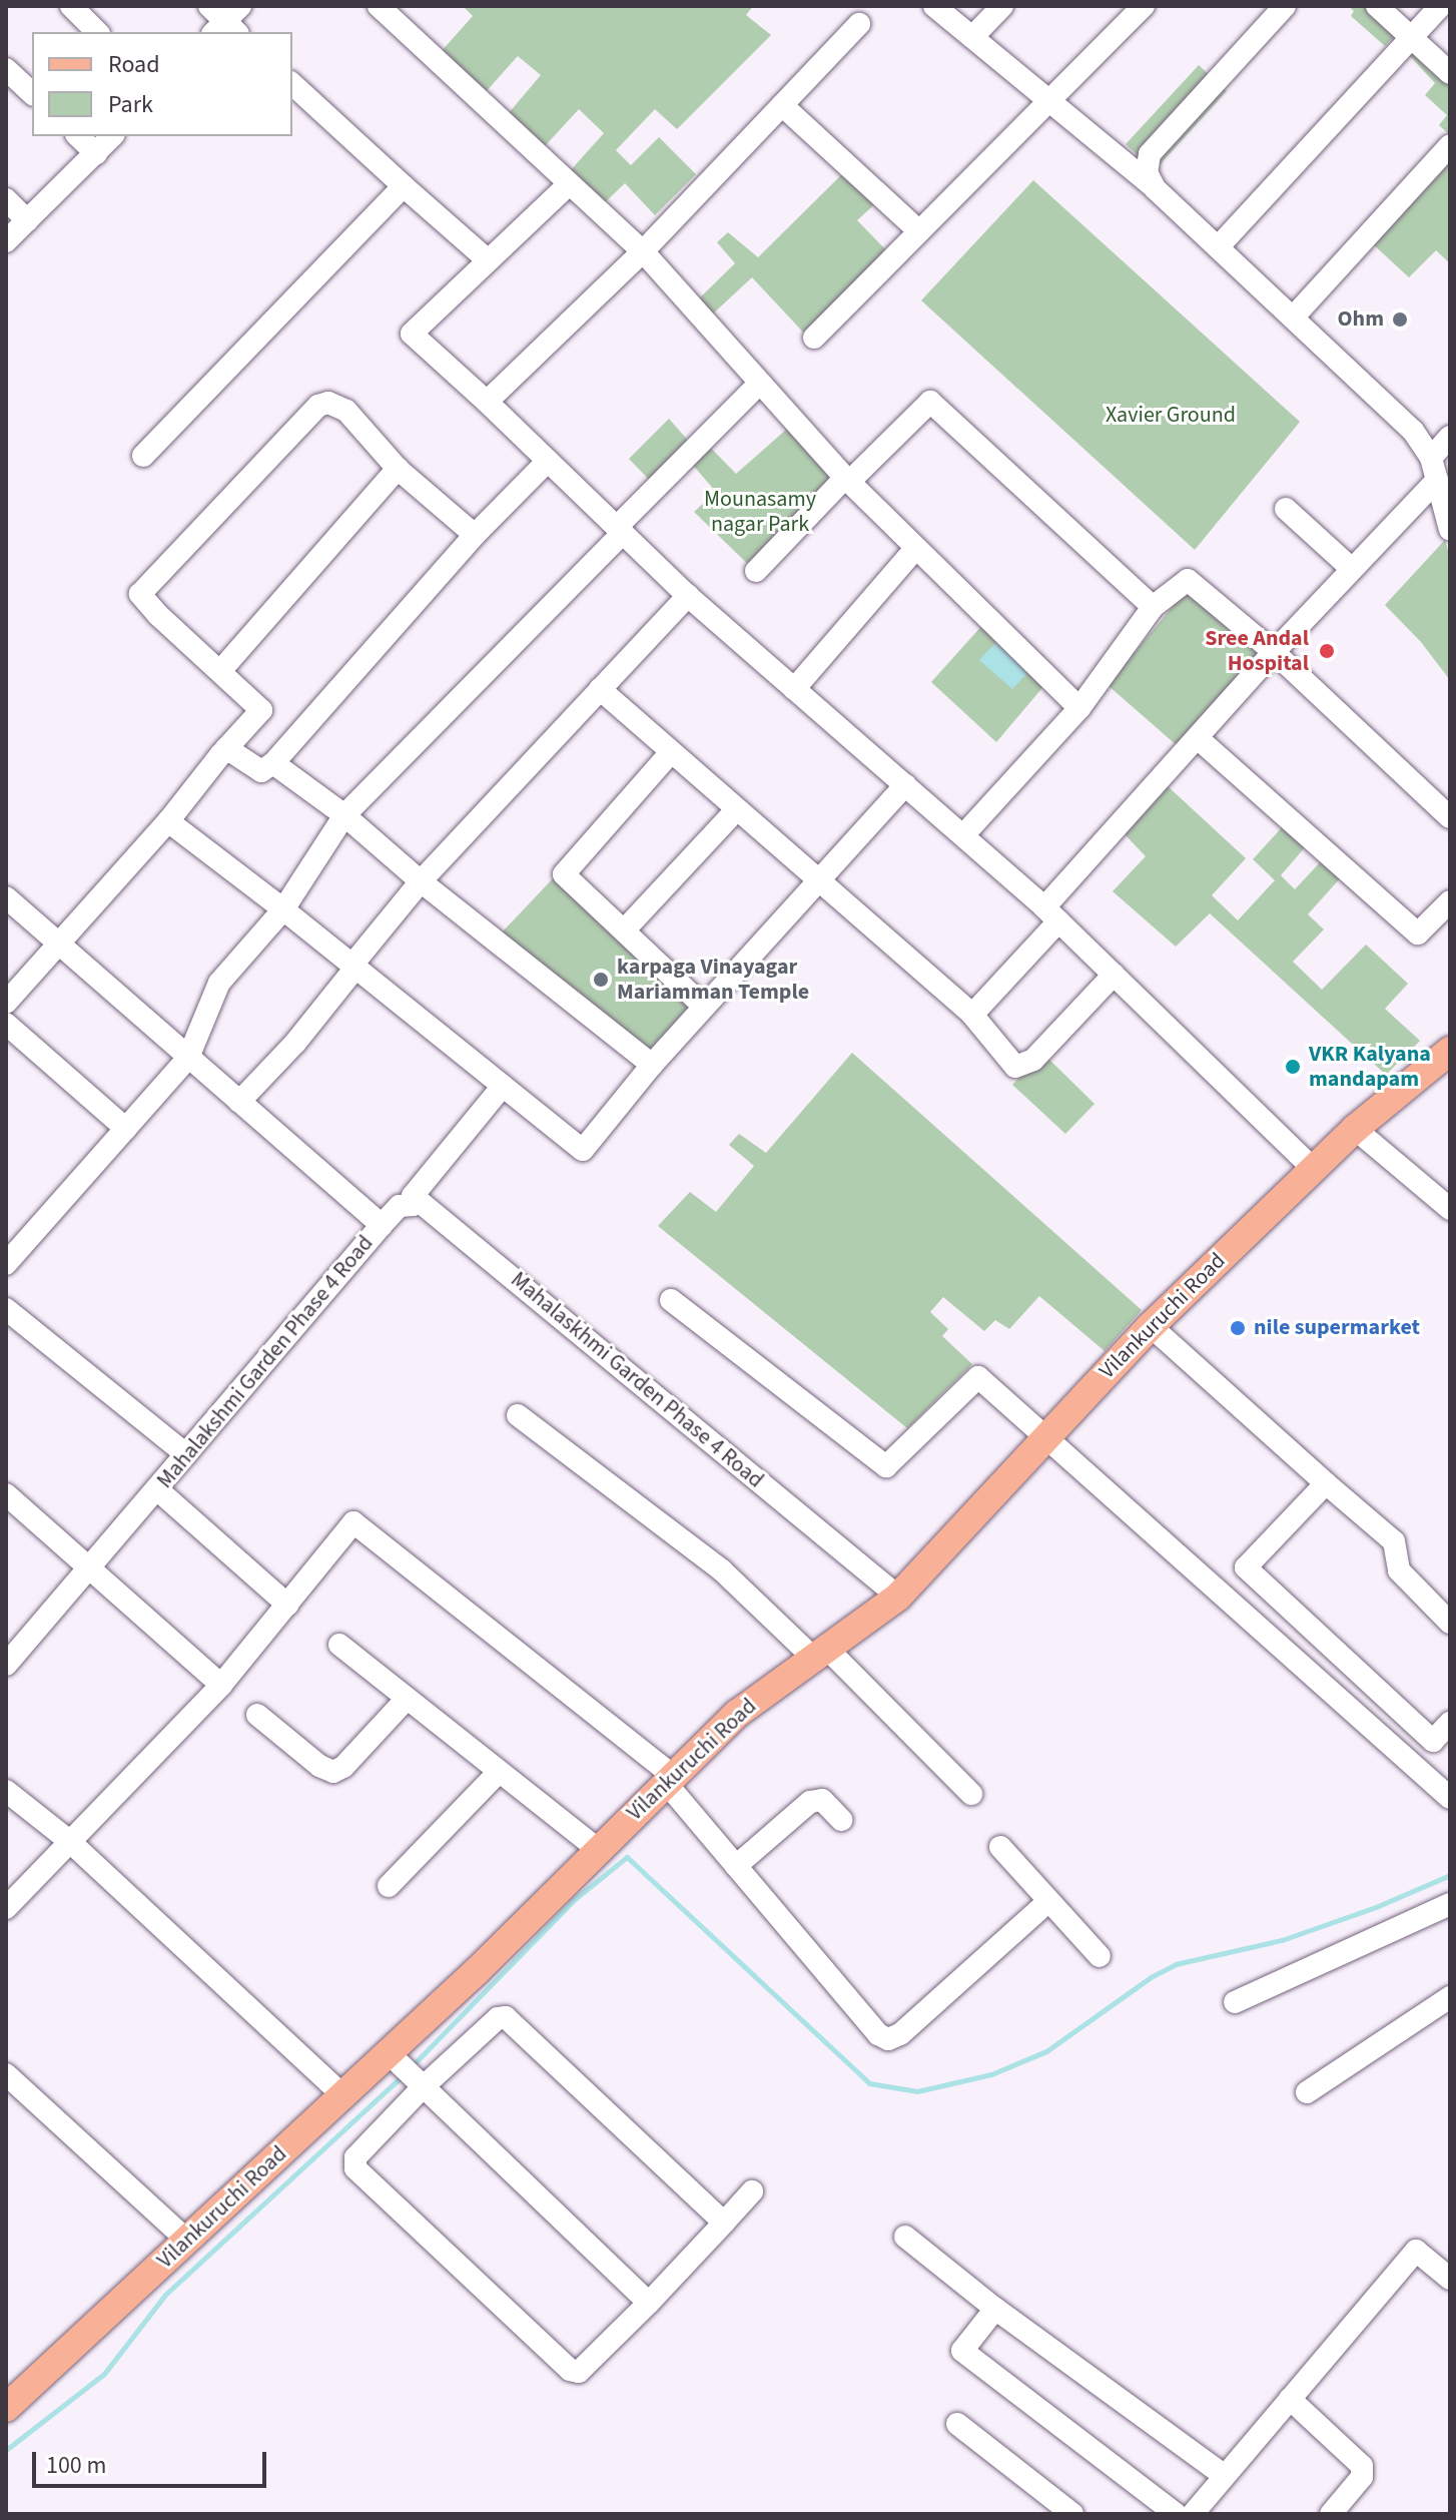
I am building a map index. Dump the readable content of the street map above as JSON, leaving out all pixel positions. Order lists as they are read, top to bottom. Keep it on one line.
{"streets":{"main road":["Vilankuruchi Road"],"street":["Mahalakshmi Garden Phase 4 Road","Mahalaskhmi Garden Phase 4 Road"]},"crossings":[["Vilankuruchi Road","Mahalaskhmi Garden Phase 4 Road"]],"parks":["Xavier Ground","Mounasamy nagar Park"],"places":["Ohm","Sree Andal Hospital","karpaga Vinayagar Mariamman Temple","VKR Kalyana mandapam","nile supermarket"],"legend":["Road","Park"],"scale_bar":"100 m"}
